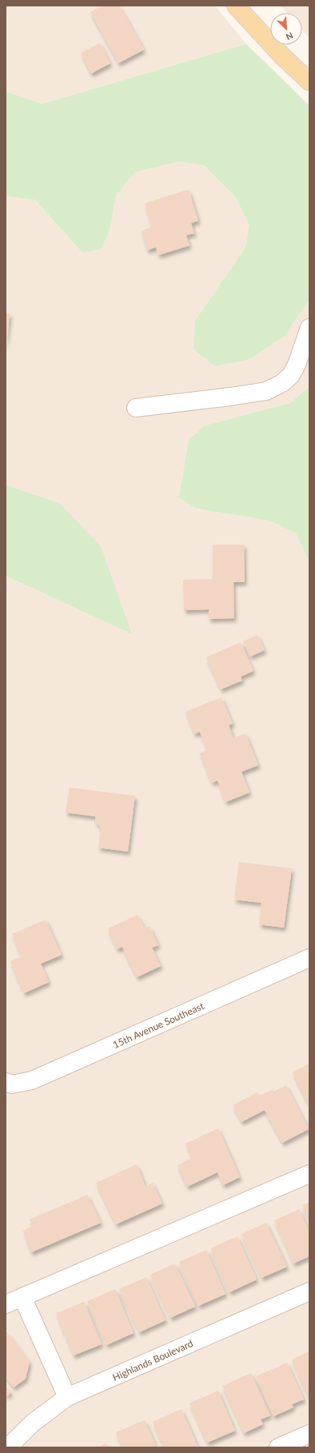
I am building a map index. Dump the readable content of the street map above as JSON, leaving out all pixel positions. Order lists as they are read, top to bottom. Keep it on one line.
{"streets":{"street":["15th Avenue Southeast","Highlands Boulevard"]},"north":"bottom right"}
